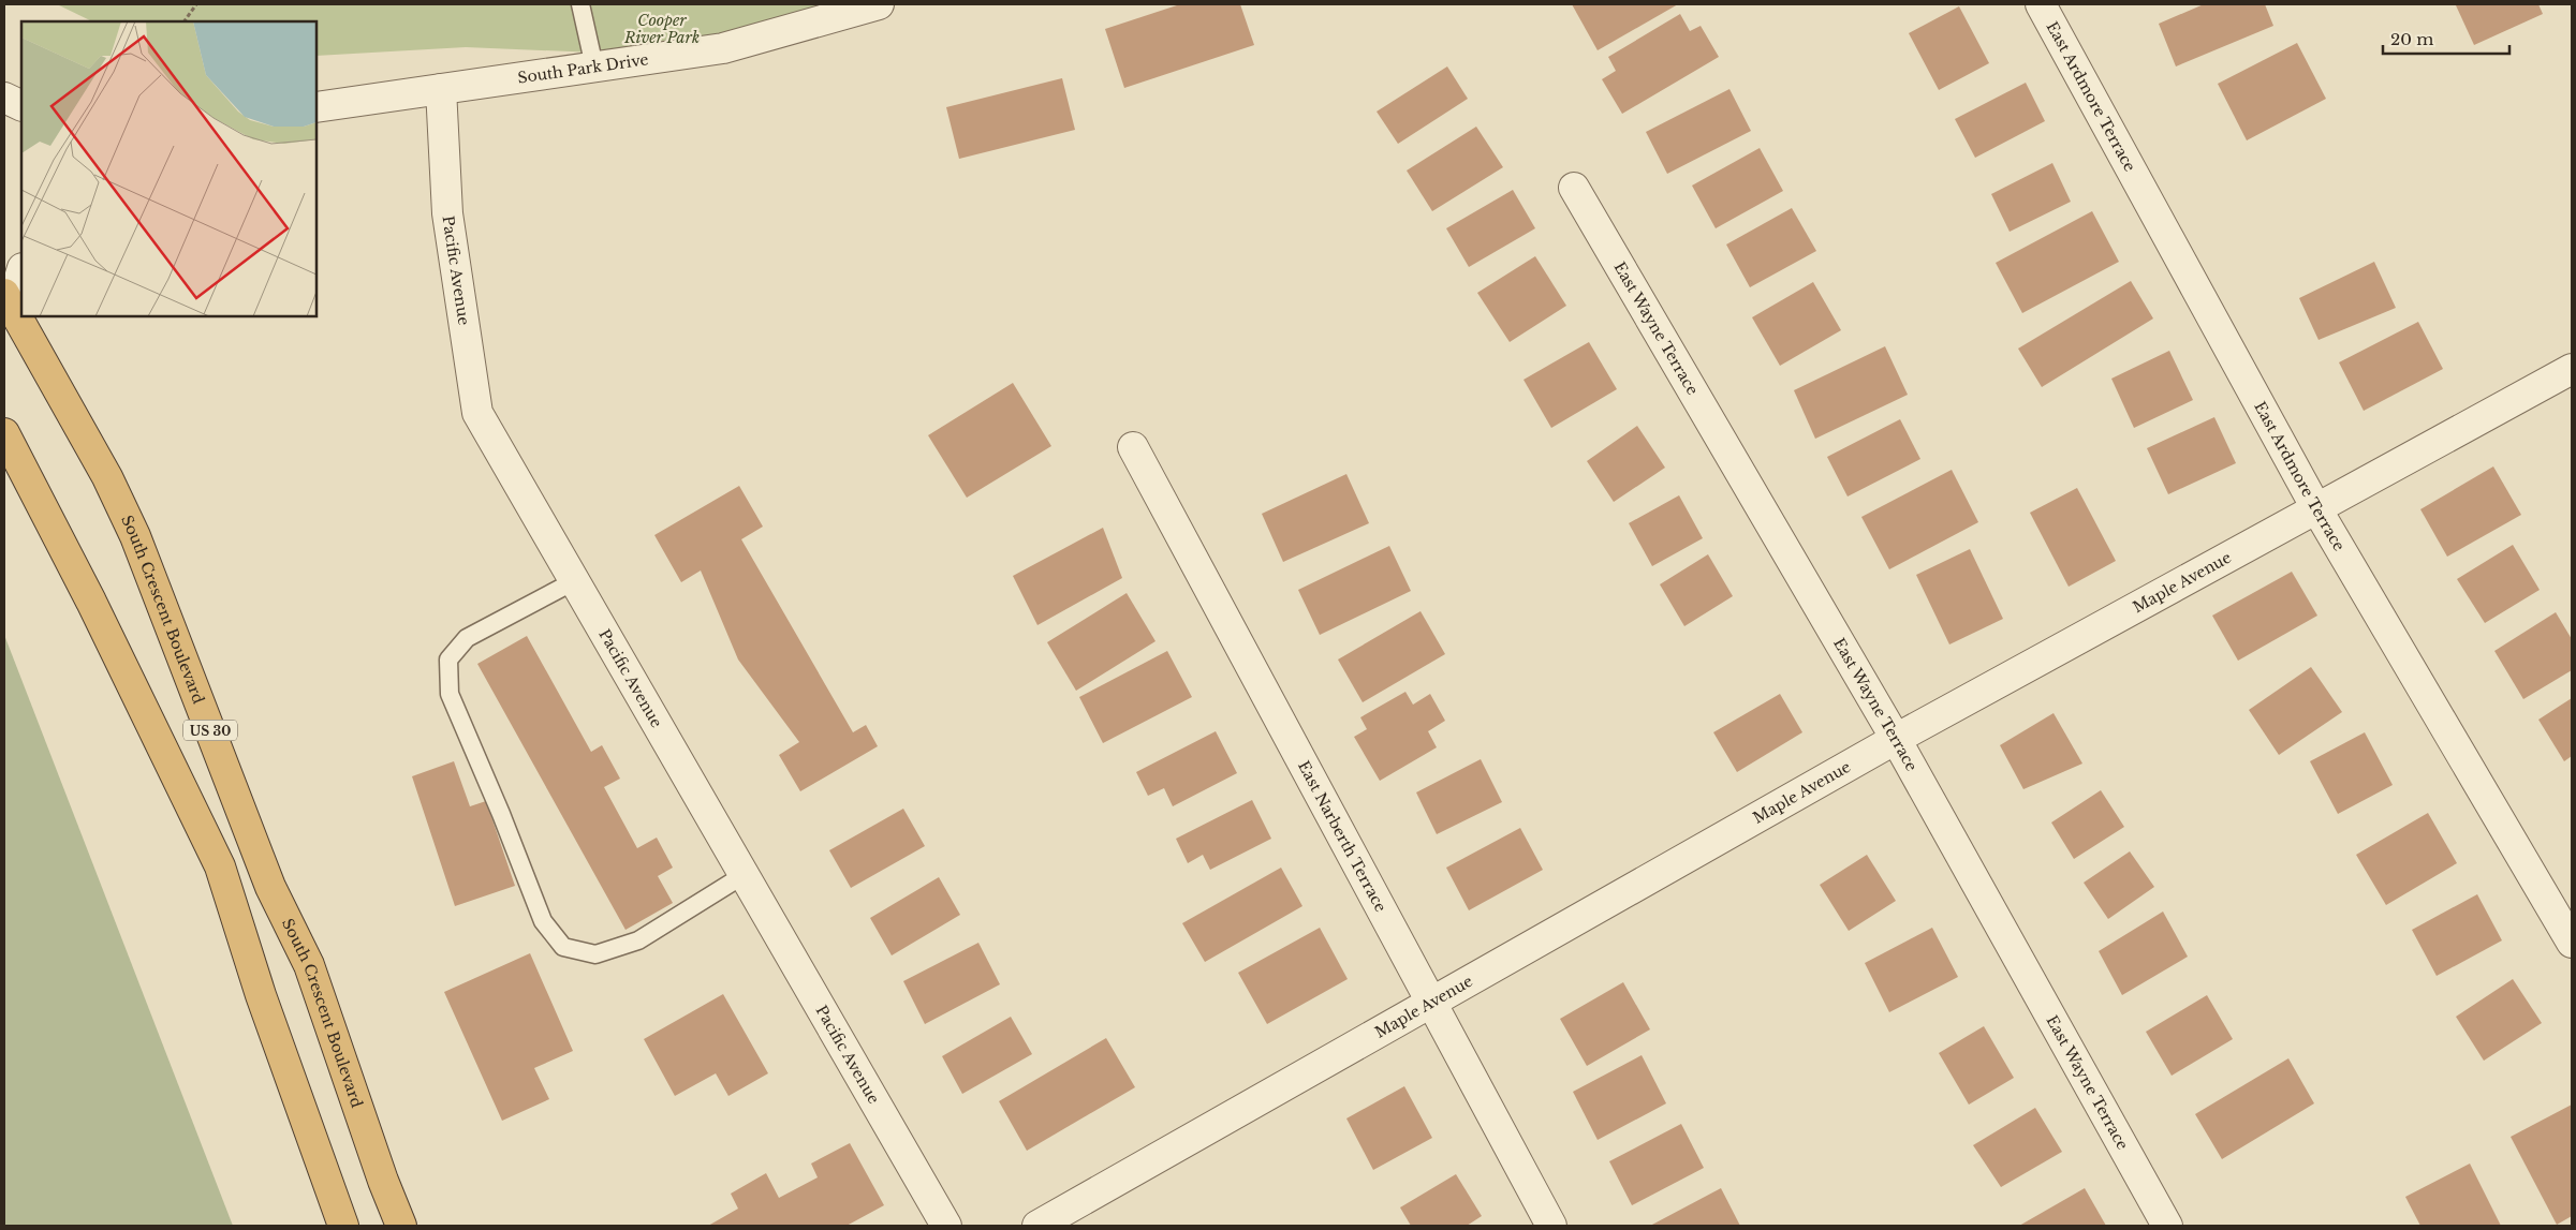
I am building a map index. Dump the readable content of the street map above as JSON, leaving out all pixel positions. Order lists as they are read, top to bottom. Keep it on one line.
{"streets":{"highway":["South Crescent Boulevard","US 30"],"street":["South Park Drive","East Ardmore Terrace","Pacific Avenue","East Wayne Terrace","Maple Avenue","East Narberth Terrace"]},"crossings":[["South Park Drive","Pacific Avenue"],["East Ardmore Terrace","Maple Avenue"],["East Wayne Terrace","Maple Avenue"],["Maple Avenue","East Narberth Terrace"]],"parks":["Cooper River Park"],"scale_bar":"20 m"}
